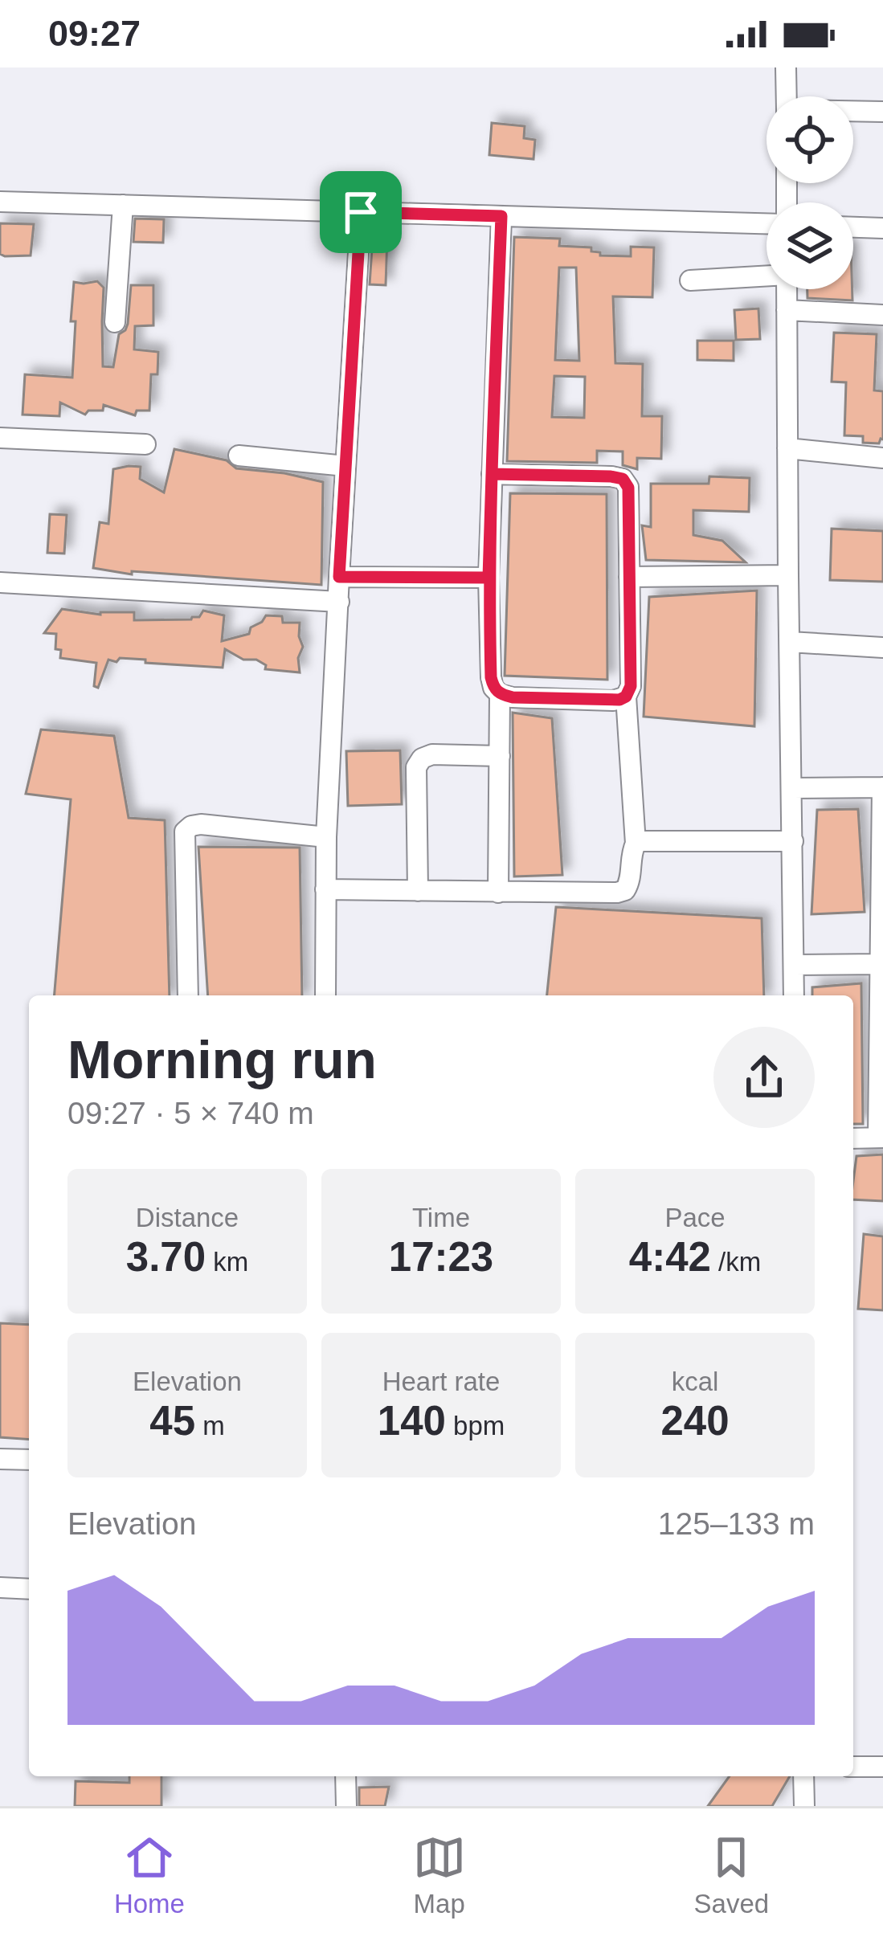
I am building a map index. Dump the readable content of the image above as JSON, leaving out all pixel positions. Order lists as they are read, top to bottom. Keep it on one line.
{"page":{"status":"09:27","heading":["Morning run","09:27 · 5 × 740 m"],"stats":[["Distance","3.70 km"],["Time","17:23"],["Pace","4:42 /km"],["Elevation","45 m"],["Heart rate","140 bpm"],["kcal","240"]],"chart":["Elevation","125–133 m"],"tabs":["Home","Map","Saved"]}}
